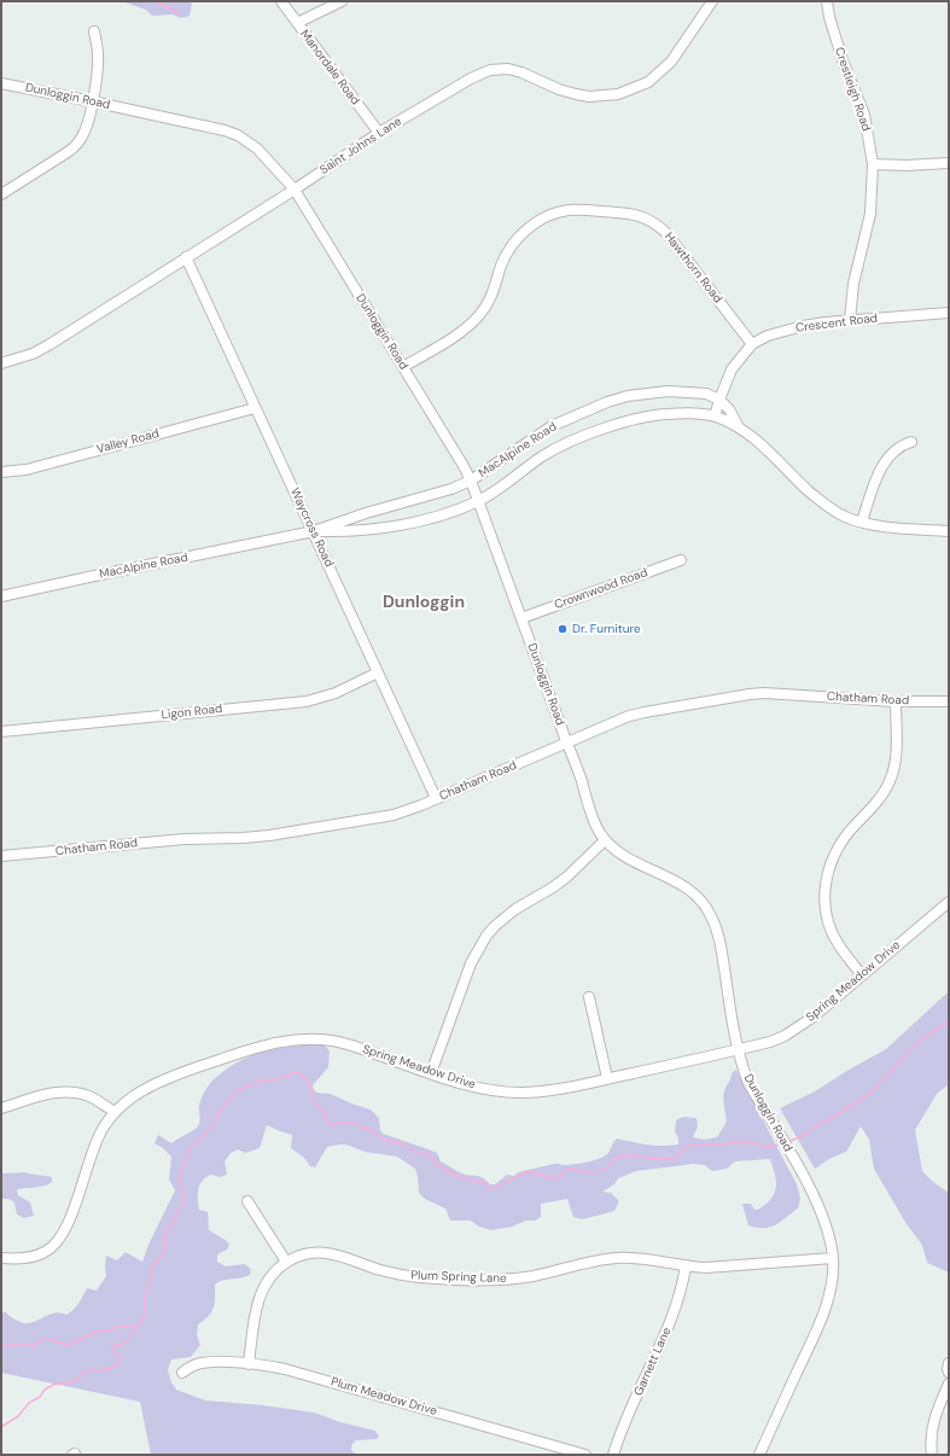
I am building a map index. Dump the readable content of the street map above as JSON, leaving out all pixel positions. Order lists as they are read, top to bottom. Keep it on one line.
{"streets":{"street":["Manordale Road","Crestleigh Road","Dunloggin Road","Saint Johns Lane","Hawthorn Road","Crescent Road","Valley Road","MacAlpine Road","Waycross Road","Crownwood Road","Chatham Road","Ligon Road","Spring Meadow Drive","Plum Spring Lane","Garnett Lane","Plum Meadow Drive"]},"crossings":[["Manordale Road","Saint Johns Lane"],["Crestleigh Road","Crescent Road"],["Dunloggin Road","Saint Johns Lane"],["Dunloggin Road","Hawthorn Road"],["Dunloggin Road","MacAlpine Road"],["Dunloggin Road","Crownwood Road"],["Dunloggin Road","Chatham Road"],["Dunloggin Road","Spring Meadow Drive"],["Dunloggin Road","Plum Spring Lane"],["Saint Johns Lane","Waycross Road"],["Hawthorn Road","Crescent Road"],["Valley Road","Waycross Road"],["MacAlpine Road","Waycross Road"],["Waycross Road","Chatham Road"],["Waycross Road","Ligon Road"],["Plum Spring Lane","Garnett Lane"],["Plum Spring Lane","Plum Meadow Drive"]],"districts":["Dunloggin"],"places":["Dr. Furniture"]}
